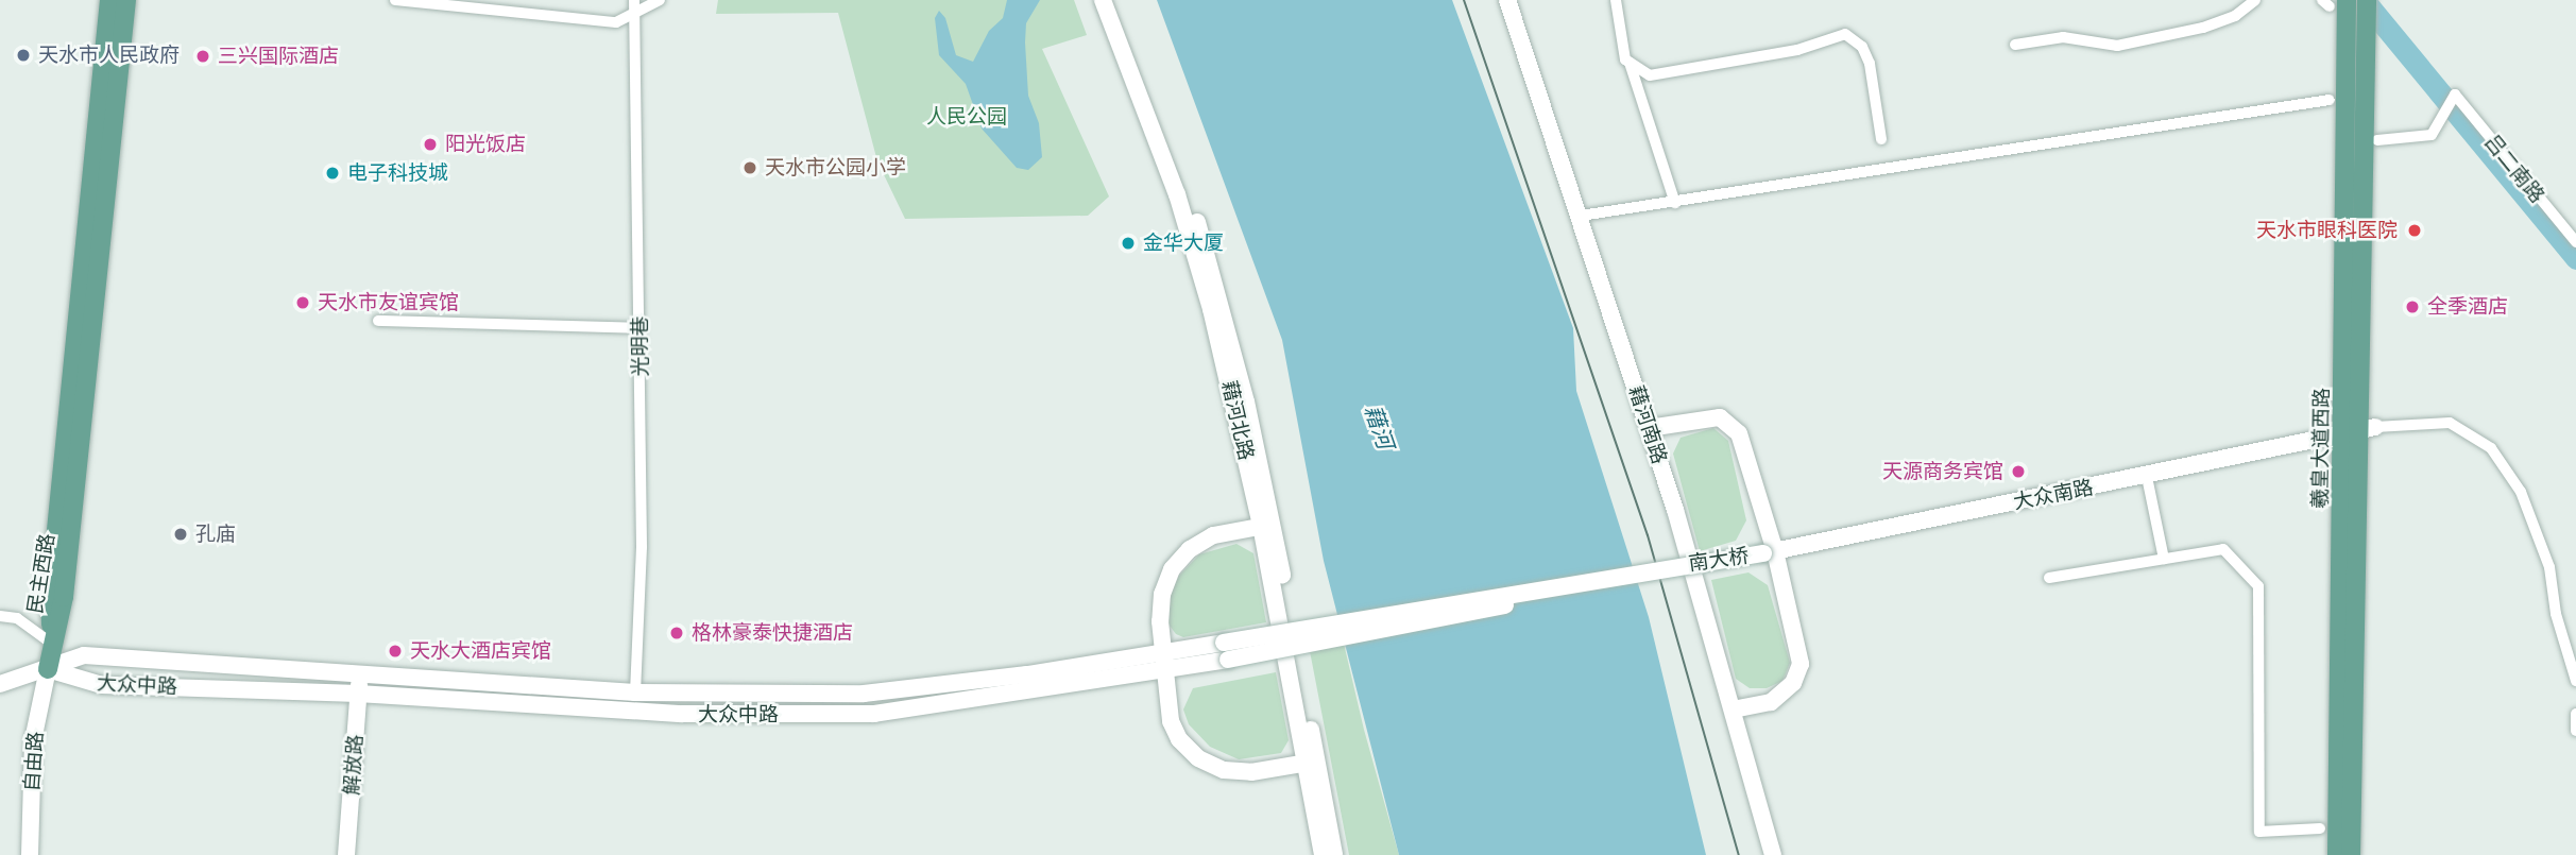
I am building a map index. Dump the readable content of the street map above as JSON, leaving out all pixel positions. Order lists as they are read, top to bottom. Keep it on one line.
{"streets":{"main road":["藉河北路","藉河南路","羲皇大道西路","大众南路","南大桥","民主西路","大众中路","自由路","解放路"],"street":["吕二南路","光明巷"]},"crossings":[["光明巷","大众中路"],["羲皇大道西路","大众南路"],["大众南路","南大桥"],["南大桥","大众中路"],["大众中路","自由路"],["大众中路","解放路"]],"water":["藉河"],"parks":["人民公园"],"places":["天水市人民政府","三兴国际酒店","阳光饭店","天水市公园小学","电子科技城","天水市眼科医院","金华大厦","天水市友谊宾馆","全季酒店","天源商务宾馆","孔庙","格林豪泰快捷酒店","天水大酒店宾馆"]}
